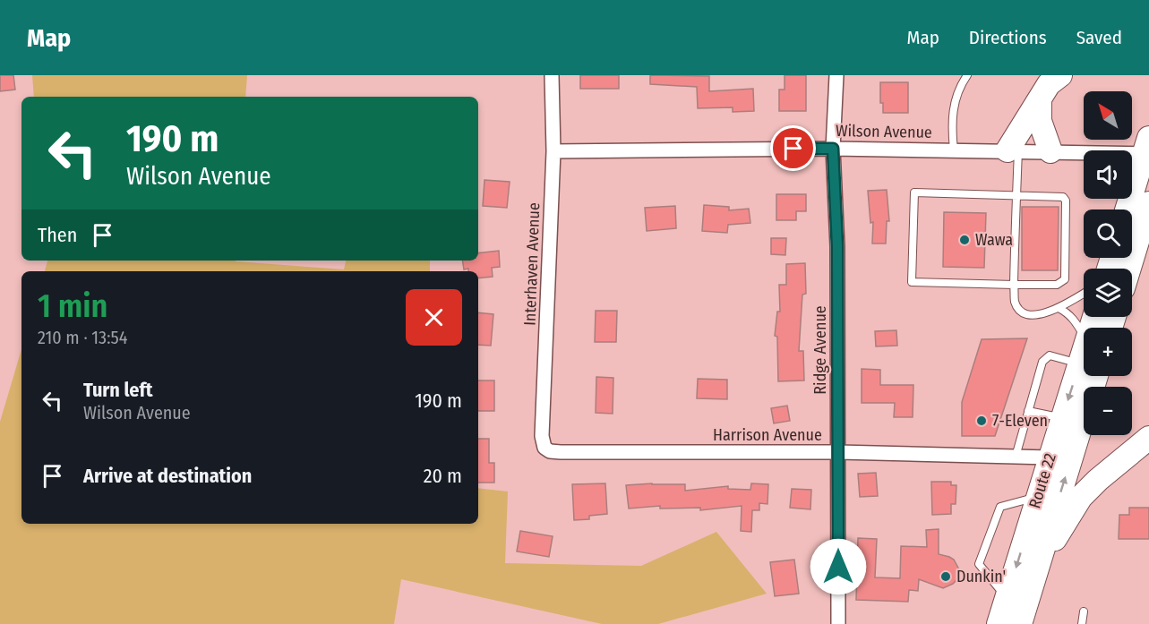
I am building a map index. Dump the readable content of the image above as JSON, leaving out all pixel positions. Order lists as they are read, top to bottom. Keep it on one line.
{"streets":{"highway":["Route 22"],"street":["Wilson Avenue","Interhaven Avenue","Ridge Avenue","Harrison Avenue"]},"crossings":[["Wilson Avenue","Interhaven Avenue"],["Wilson Avenue","Ridge Avenue"],["Interhaven Avenue","Harrison Avenue"],["Ridge Avenue","Harrison Avenue"],["Harrison Avenue","Route 22"]],"places":["Wawa","7-Eleven","Dunkin'"],"north":"top left","page":{"header":"Map","nav":["Map","Directions","Saved"],"map_buttons":["+","−"],"turn":["190 m","Wilson Avenue"],"then":"Then","heading":["1 min","210 m · 13:54"],"list":[{"name":"Turn left","note":"Wilson Avenue","value":"190 m"},{"name":"Arrive at destination","value":"20 m"}]}}
